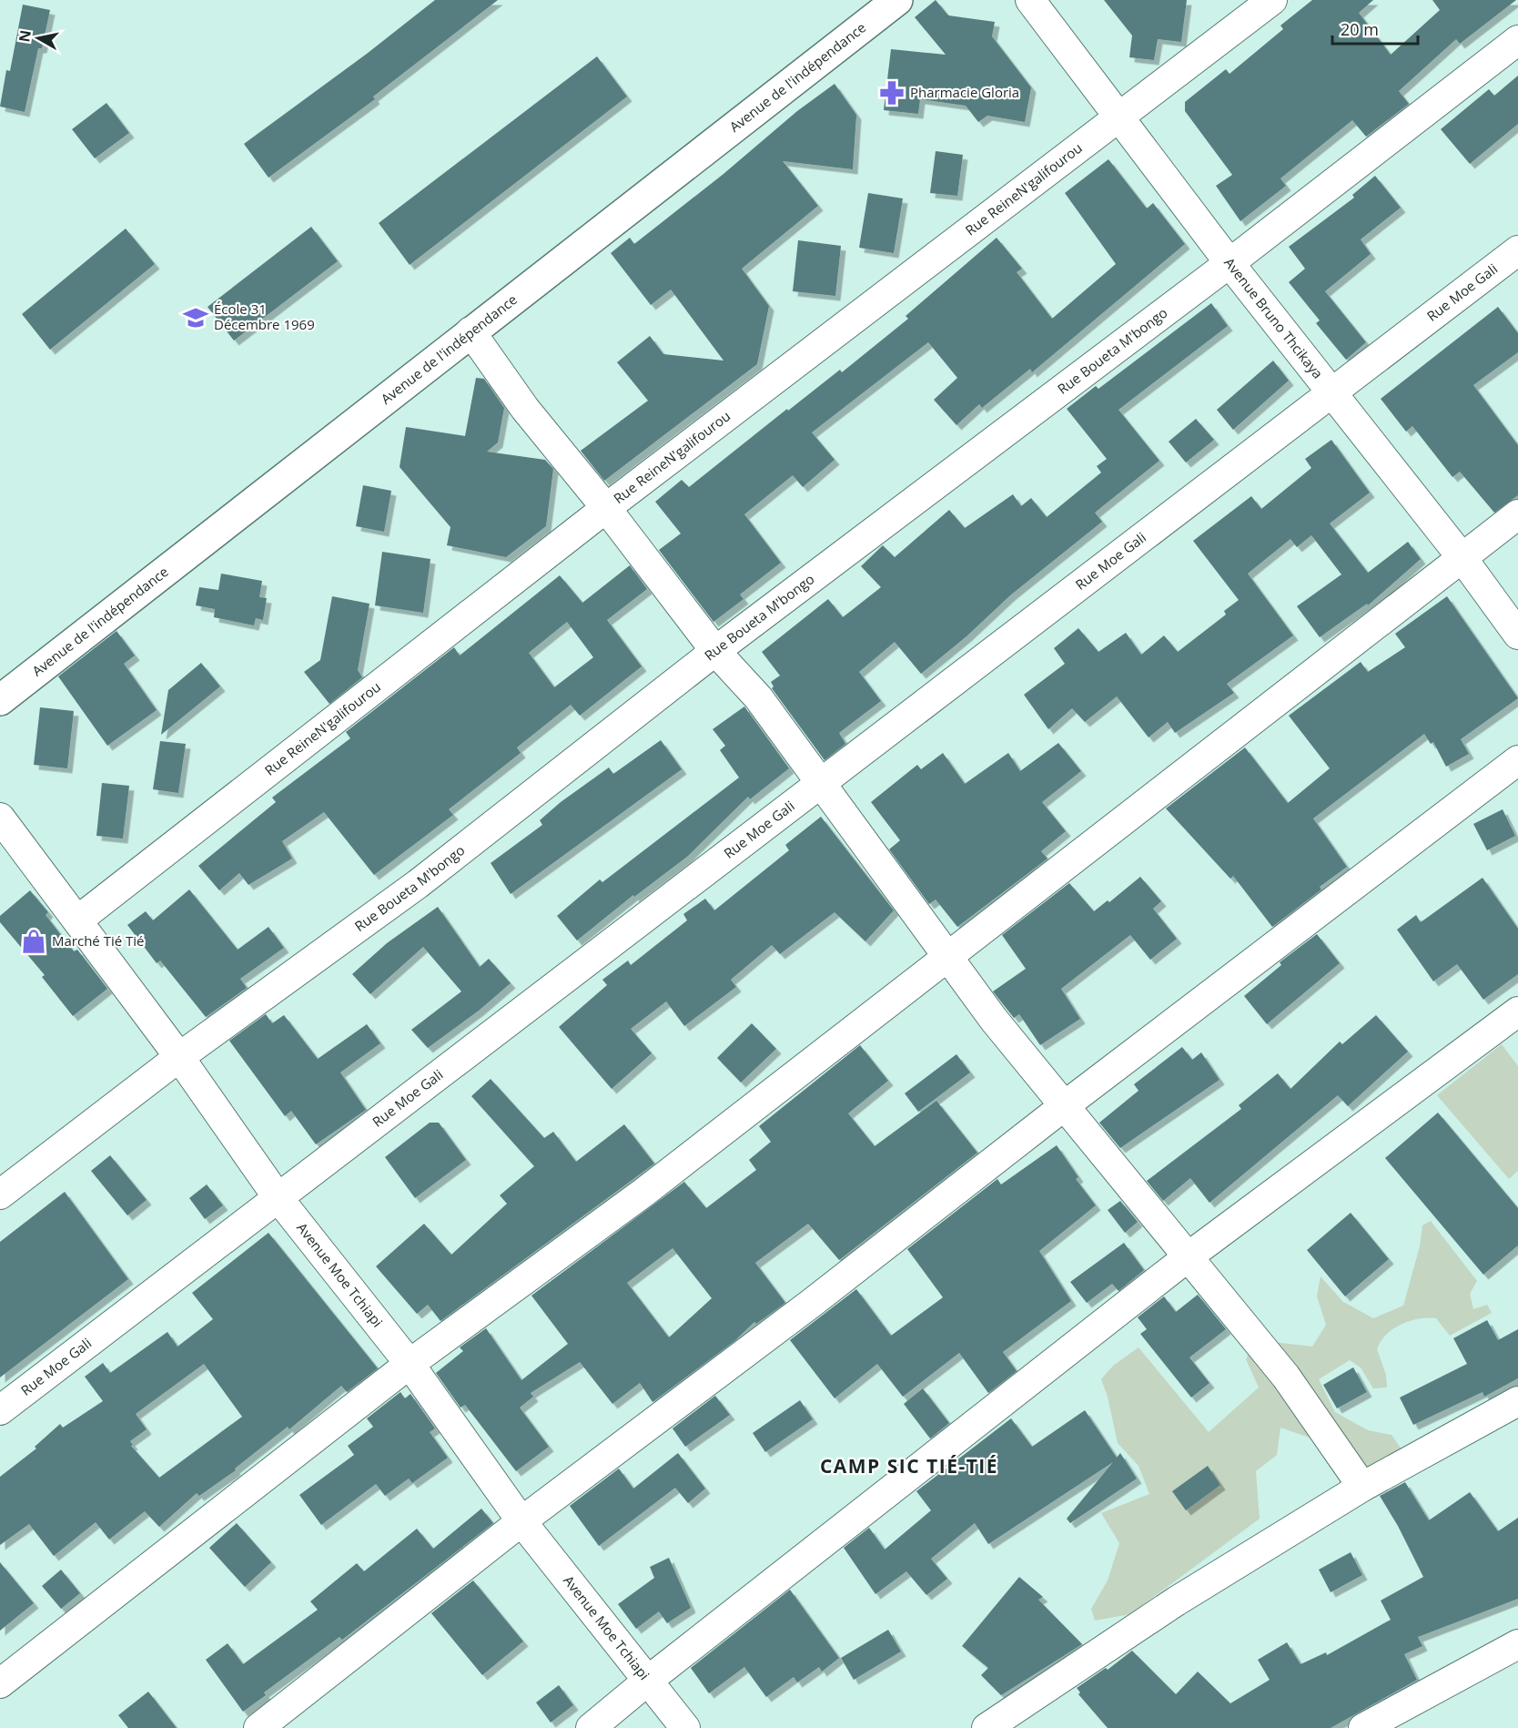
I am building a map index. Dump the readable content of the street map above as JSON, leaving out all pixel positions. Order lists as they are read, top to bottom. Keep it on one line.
{"streets":{"street":["Avenue de l'indépendance","Rue ReineN'galifourou","Rue Moe Gali","Avenue Bruno Thcikaya","Rue Boueta M'bongo","Avenue Moe Tchiapi"]},"crossings":[["Rue ReineN'galifourou","Avenue Bruno Thcikaya"],["Rue ReineN'galifourou","Avenue Moe Tchiapi"],["Rue Moe Gali","Avenue Bruno Thcikaya"],["Rue Moe Gali","Avenue Moe Tchiapi"],["Avenue Bruno Thcikaya","Rue Boueta M'bongo"],["Rue Boueta M'bongo","Avenue Moe Tchiapi"]],"districts":["CAMP SIC TIÉ-TIÉ"],"places":{"pharmacy":["Pharmacie Gloria"],"school or university":["École 31 Décembre 1969"],"shop":["Marché Tié Tié"]},"scale_bar":"20 m","north":"left"}
